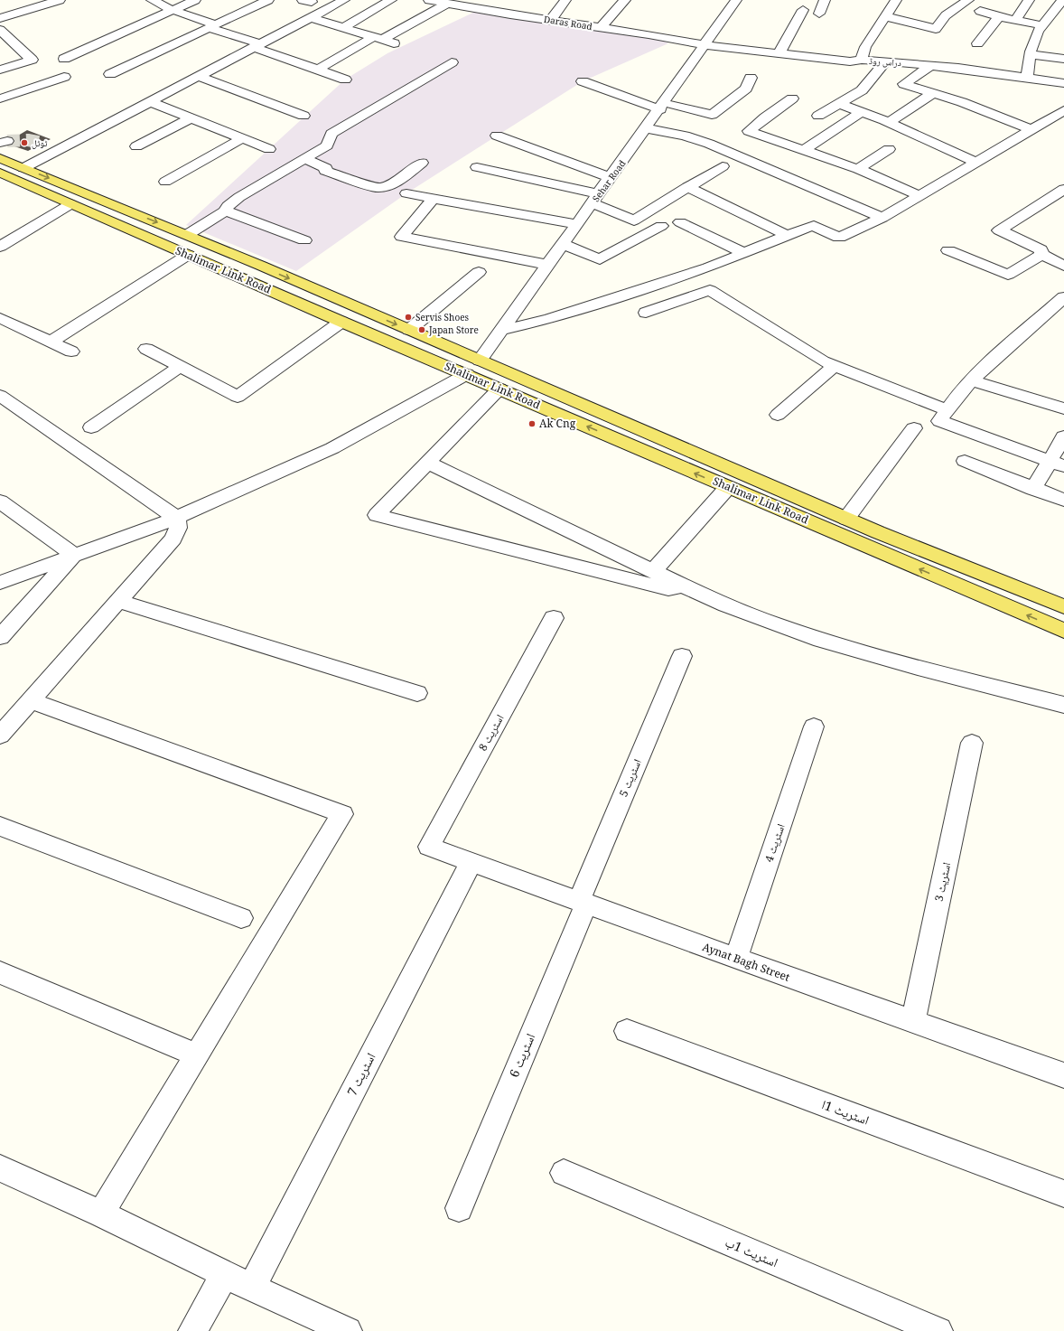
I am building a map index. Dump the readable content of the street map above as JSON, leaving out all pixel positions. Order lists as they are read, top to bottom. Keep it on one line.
{"streets":{"main road":["Shalimar Link Road"],"street":["Daras Road","دراس روڈ","Sehar Road","اسٹریٹ 8","اسٹریٹ 5","اسٹریٹ 4","اسٹریٹ 3","Aynat Bagh Street","اسٹریٹ 6","اسٹریٹ 7","اسٹریٹ 1ا","اسٹریٹ 1ب"]},"crossings":[["Daras Road","دراس روڈ"],["Daras Road","Sehar Road"],["دراس روڈ","Sehar Road"],["Sehar Road","Shalimar Link Road"],["اسٹریٹ 8","Aynat Bagh Street"],["اسٹریٹ 5","Aynat Bagh Street"],["اسٹریٹ 5","اسٹریٹ 6"],["اسٹریٹ 4","Aynat Bagh Street"],["اسٹریٹ 3","Aynat Bagh Street"],["Aynat Bagh Street","اسٹریٹ 6"],["Aynat Bagh Street","اسٹریٹ 7"]],"places":["ٹوٹل","Servis Shoes","Japan Store","Ak Cng"]}
